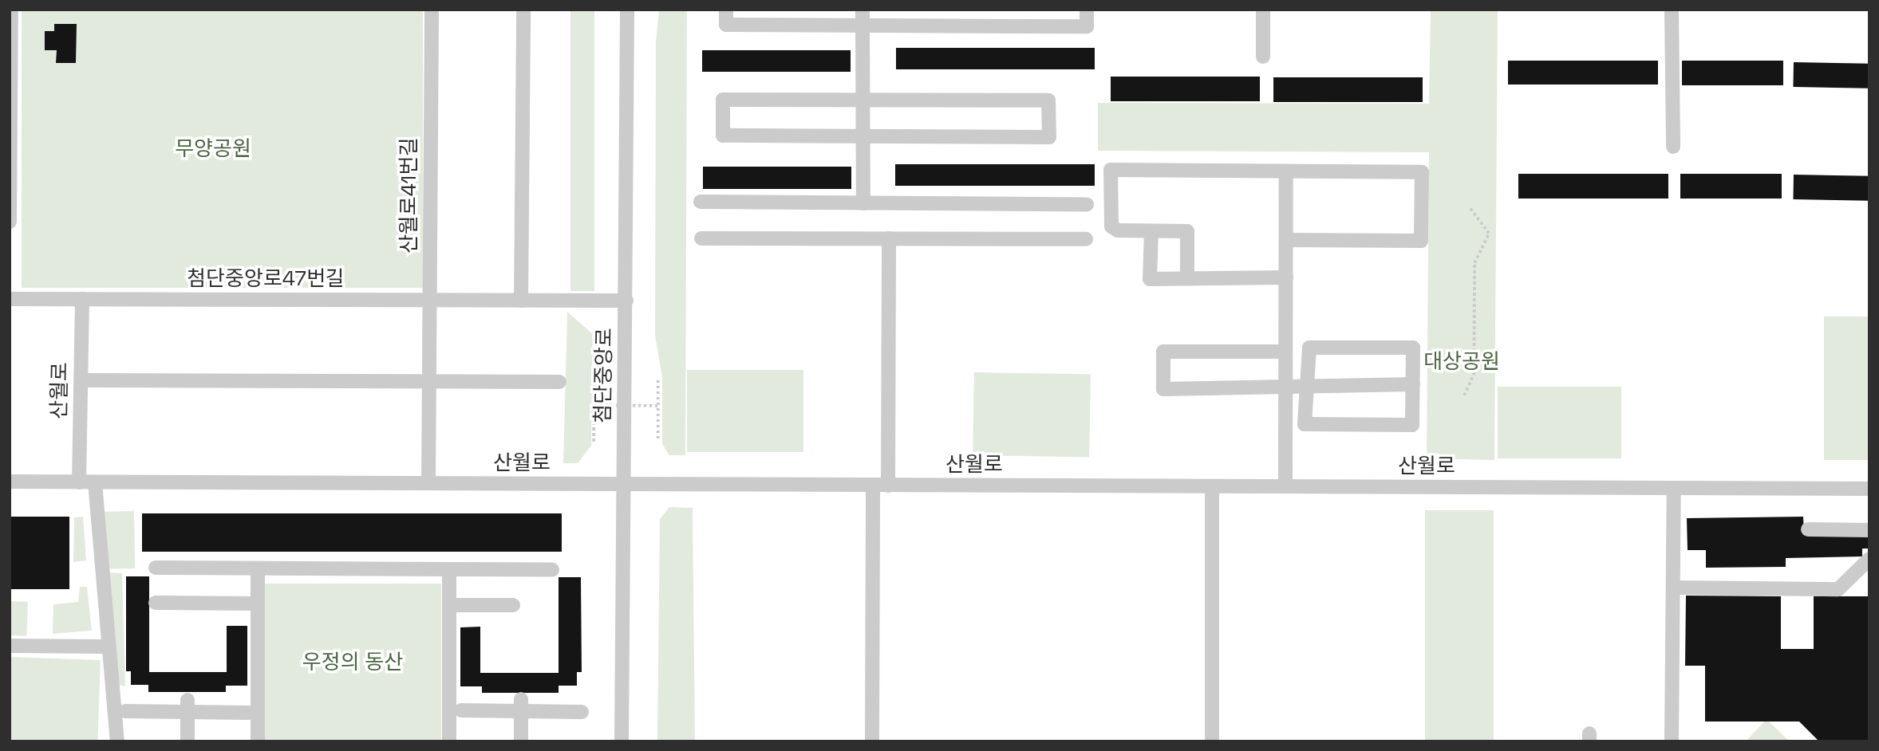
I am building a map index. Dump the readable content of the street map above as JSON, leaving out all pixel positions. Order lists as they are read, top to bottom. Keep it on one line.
{"streets":{"street":["산월로41번길","첨단중앙로47번길","첨단중앙로","산월로"]},"crossings":[["산월로41번길","첨단중앙로47번길"],["산월로41번길","산월로"],["첨단중앙로47번길","첨단중앙로"],["첨단중앙로47번길","산월로"],["첨단중앙로","산월로"]],"parks":["무양공원","대상공원","우정의 동산"]}
